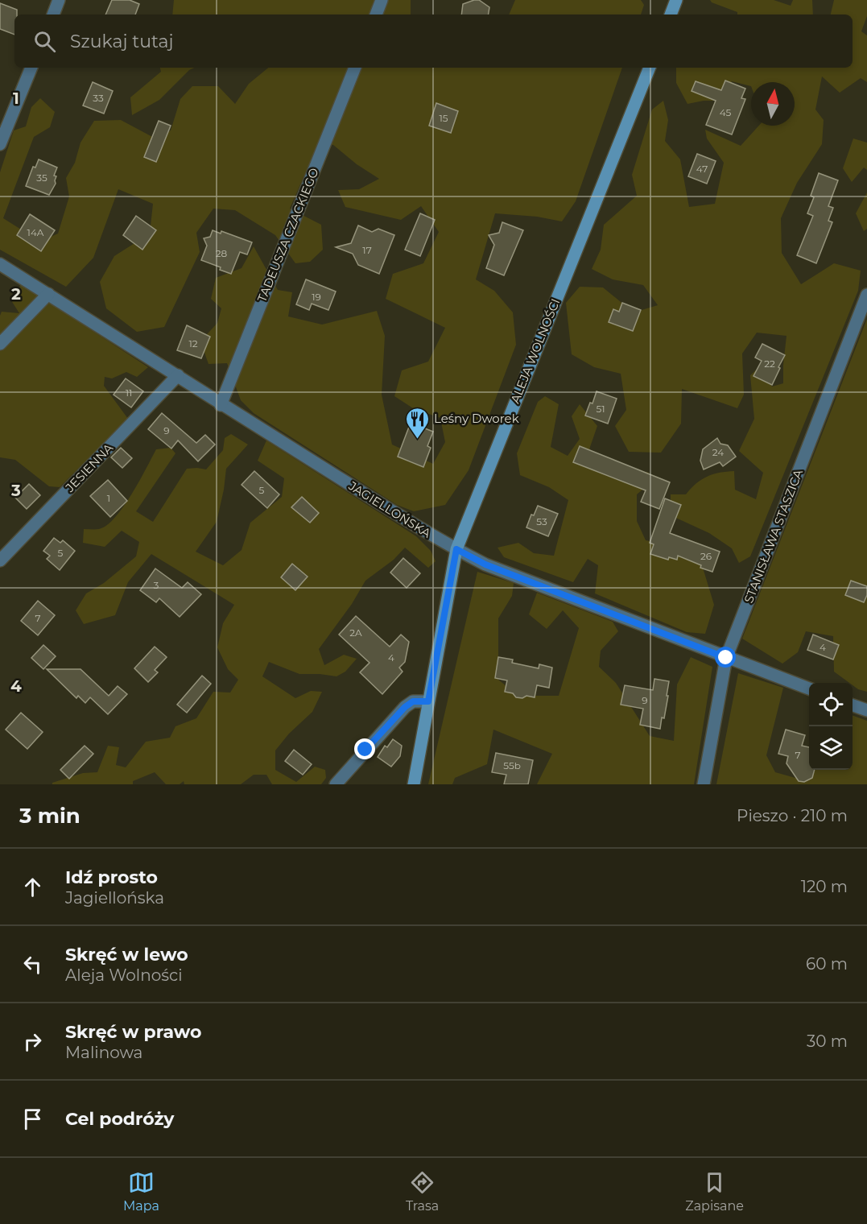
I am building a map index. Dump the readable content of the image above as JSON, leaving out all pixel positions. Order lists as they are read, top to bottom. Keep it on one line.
{"streets":{"street":["TADEUSZA CZACKIEGO","ALEJA WOLNOŚCI","JESIENNA","JAGIELLOŃSKA","STANISŁAWA STASZICA"]},"crossings":[["TADEUSZA CZACKIEGO","JAGIELLOŃSKA"],["ALEJA WOLNOŚCI","JAGIELLOŃSKA"],["JESIENNA","JAGIELLOŃSKA"],["JAGIELLOŃSKA","STANISŁAWA STASZICA"]],"places":{"restaurant":["Leśny Dworek"]},"house_numbers":["33","45","15","47","35","14A","17","28","19","12","22","11","51","9","24","5","1","53","5","26","3","7","2A","4","4","9","7","55b"],"north":"top","page":{"search":"Szukaj tutaj","heading":["3 min","Pieszo · 210 m"],"list":[["Idź prosto","Jagiellońska","120 m"],["Skręć w lewo","Aleja Wolności","60 m"],["Skręć w prawo","Malinowa","30 m"],"Cel podróży"],"nav":["Mapa","Trasa","Zapisane"]},"grid":{"rows":["1","2","3","4"]}}
